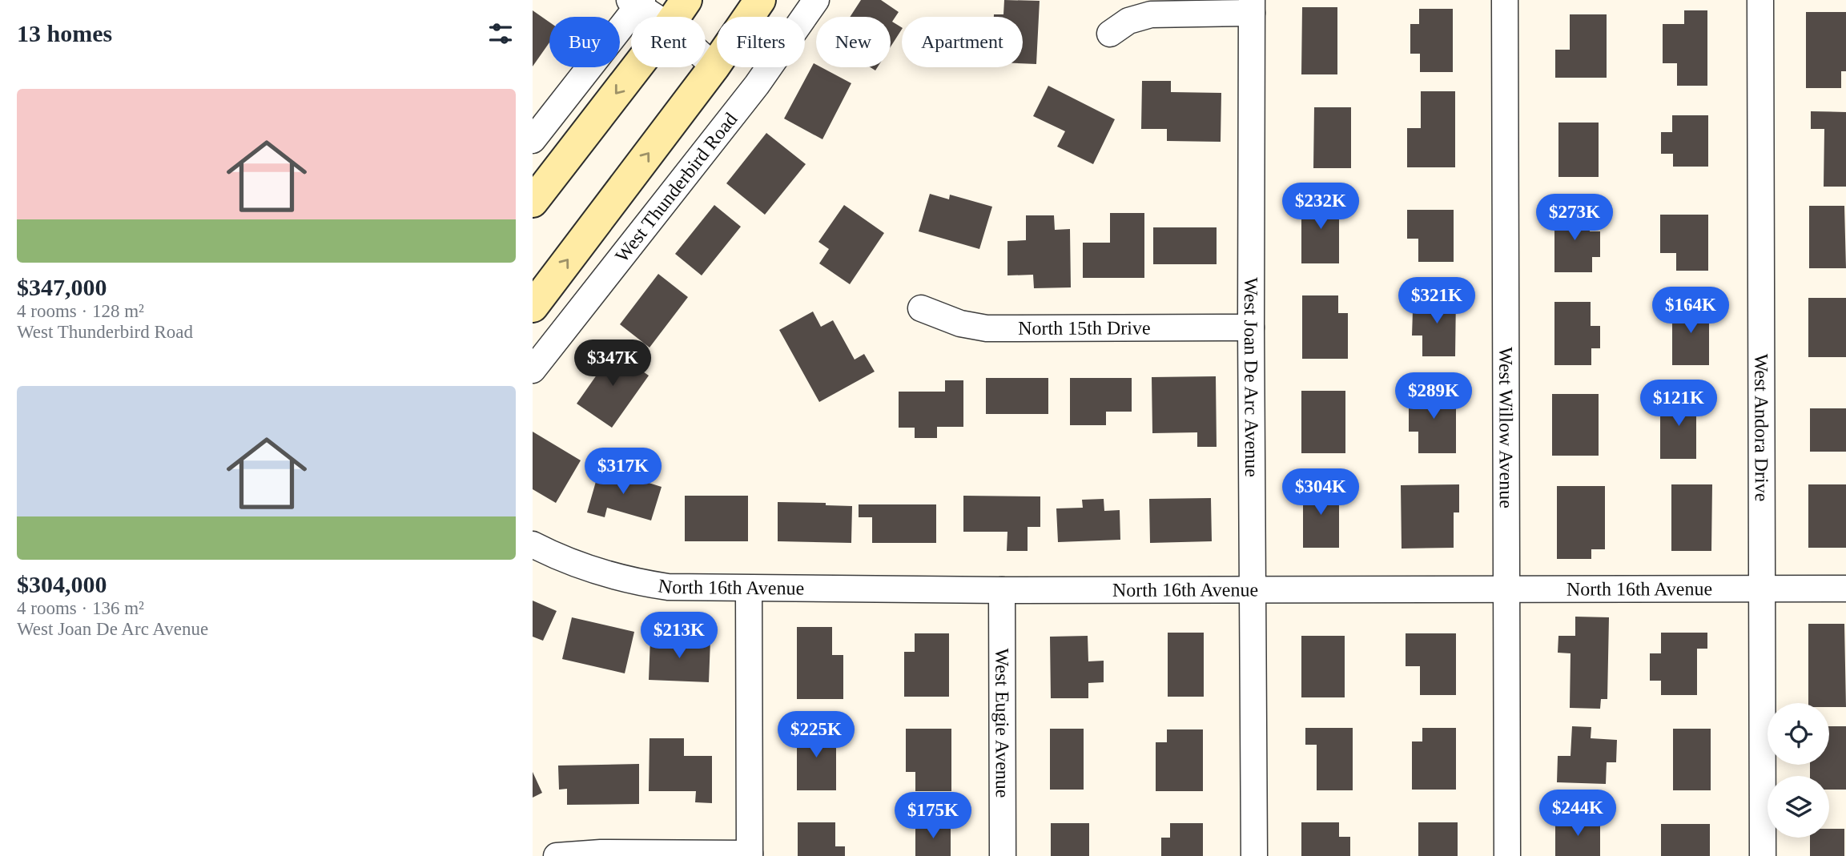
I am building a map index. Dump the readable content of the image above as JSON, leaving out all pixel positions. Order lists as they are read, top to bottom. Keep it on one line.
{"streets":{"street":["West Thunderbird Road","North 15th Drive","West Joan De Arc Avenue","West Willow Avenue","West Andora Drive","North 16th Avenue","West Eugie Avenue"]},"crossings":[["North 15th Drive","West Joan De Arc Avenue"],["West Joan De Arc Avenue","North 16th Avenue"],["West Willow Avenue","North 16th Avenue"],["West Andora Drive","North 16th Avenue"],["North 16th Avenue","West Eugie Avenue"]],"page":{"heading":"13 homes","chip":["Buy","Rent","Filters","New","Apartment"],"list":[{"name":"$347,000","note":"4 rooms · 128 m² · West Thunderbird Road"},{"name":"$304,000","note":"4 rooms · 136 m² · West Joan De Arc Avenue"}],"price":["$232K","$273K","$321K","$164K","$347K","$289K","$121K","$317K","$304K","$213K","$225K","$244K","$175K"]}}
